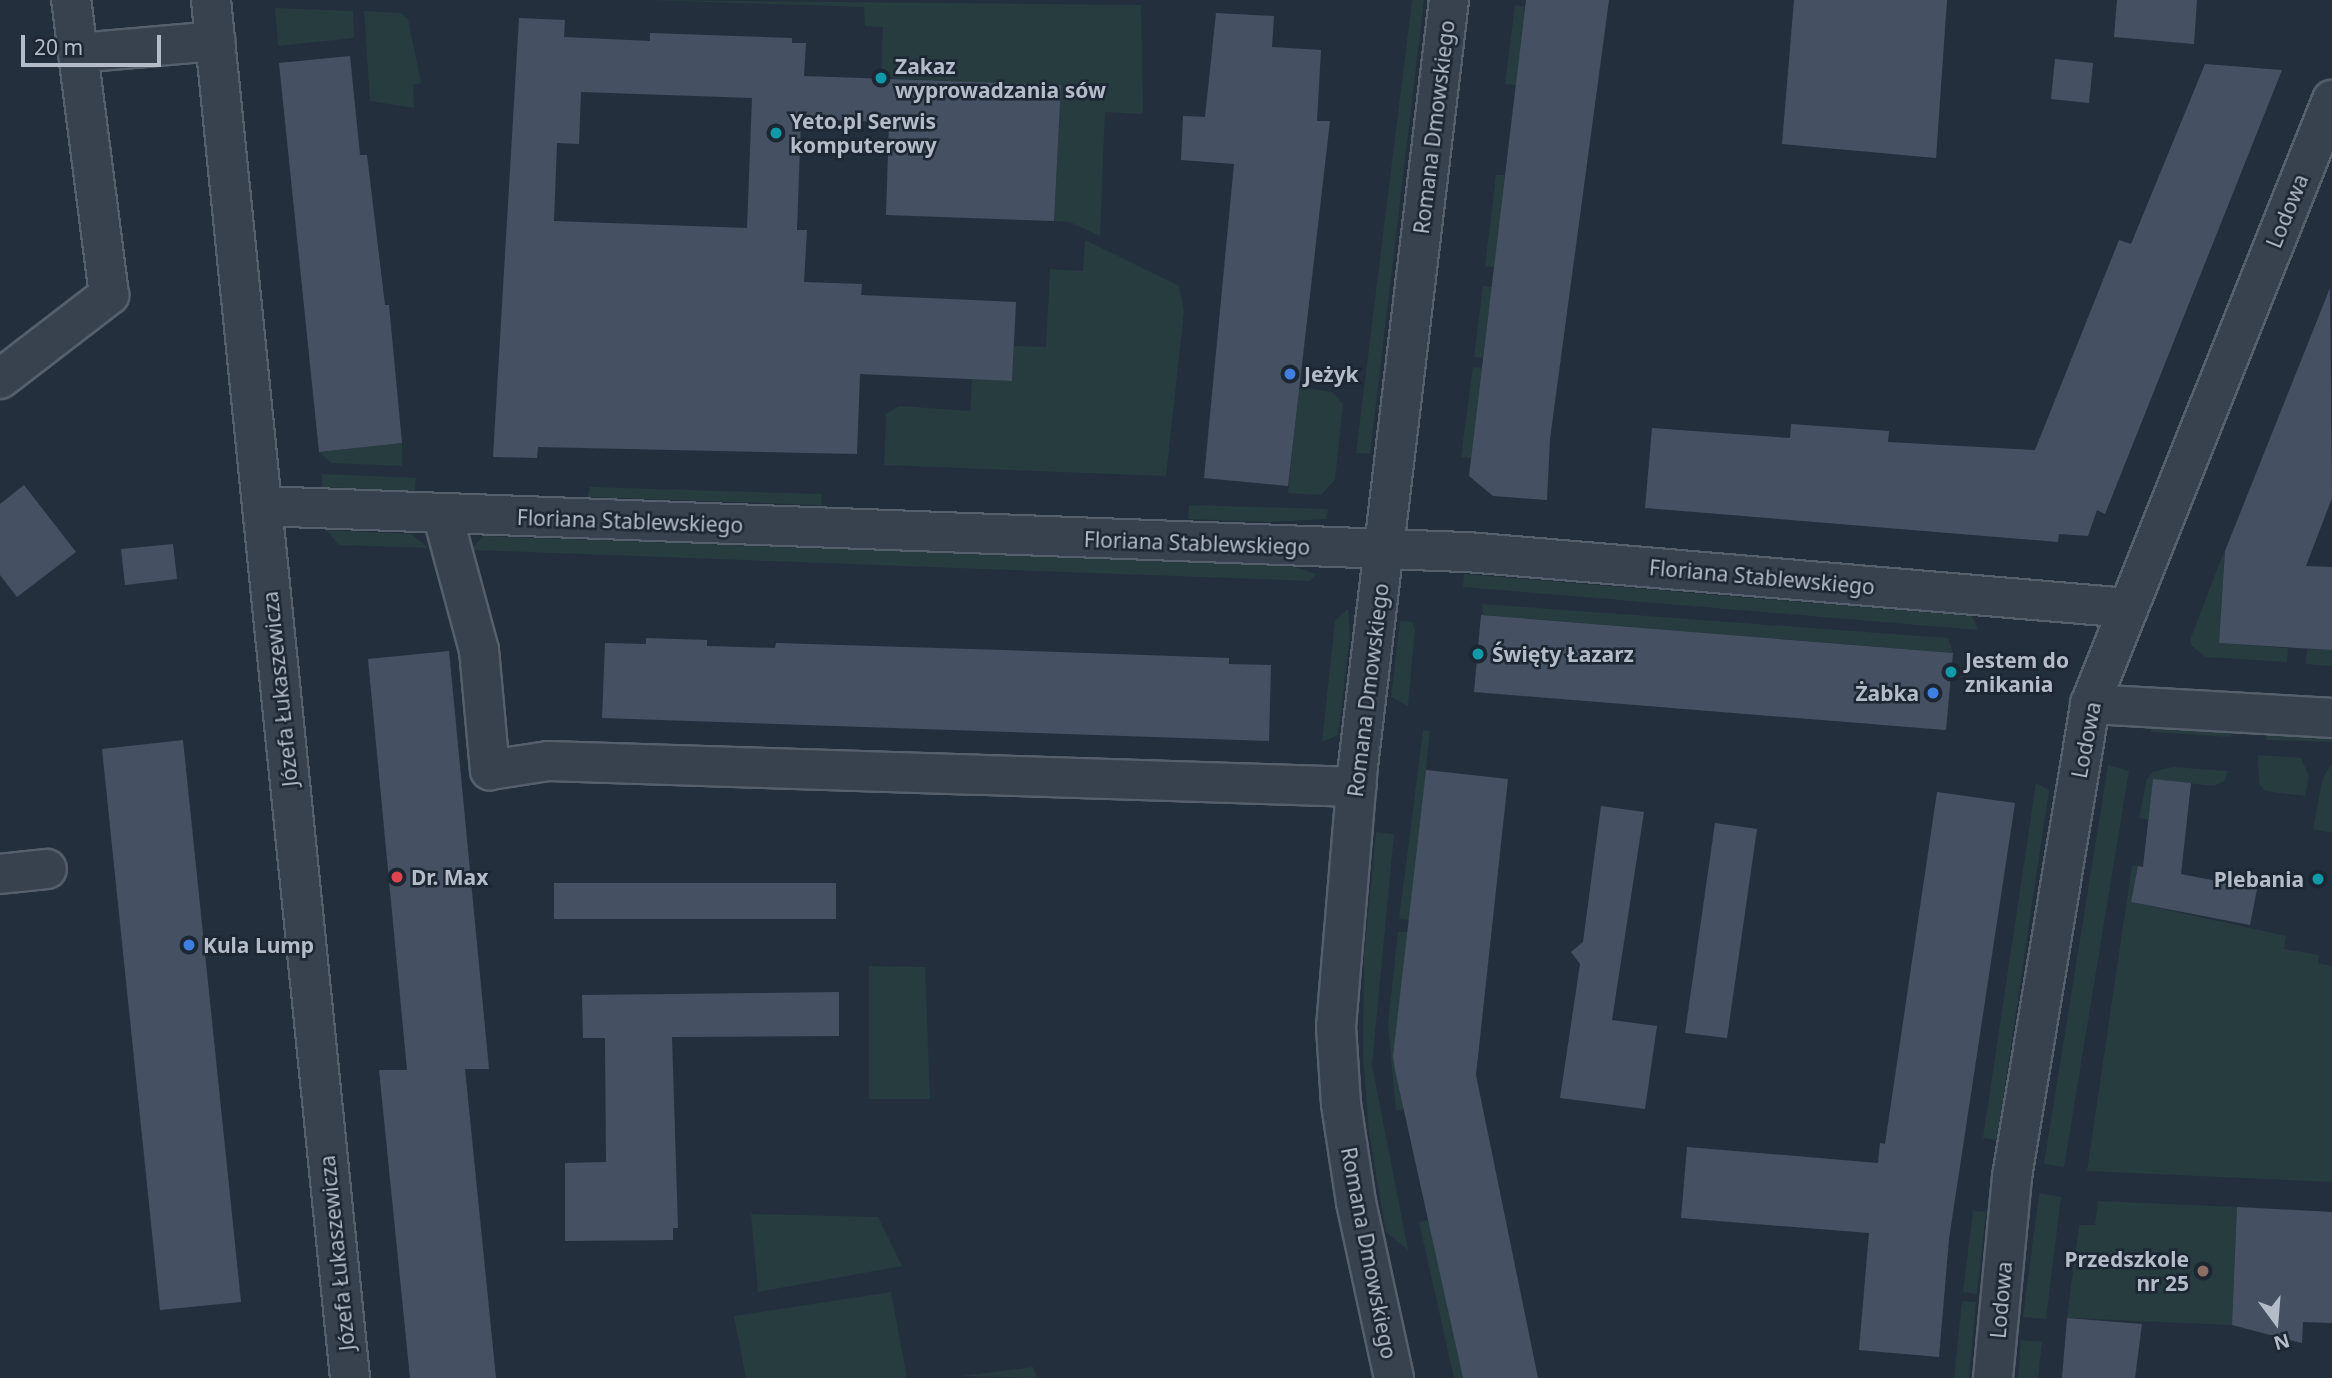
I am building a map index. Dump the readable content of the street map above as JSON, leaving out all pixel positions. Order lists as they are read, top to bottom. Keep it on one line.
{"streets":{"street":["Romana Dmowskiego","Lodowa","Floriana Stablewskiego","Józefa Łukaszewicza"]},"crossings":[["Romana Dmowskiego","Floriana Stablewskiego"],["Lodowa","Floriana Stablewskiego"],["Floriana Stablewskiego","Józefa Łukaszewicza"]],"places":["Zakaz wyprowadzania sów","Yeto.pl Serwis komputerowy","Jeżyk","Święty Łazarz","Jestem do znikania","Żabka","Dr. Max","Plebania","Kula Lump","Przedszkole nr 25"],"scale_bar":"20 m","north":"bottom"}
